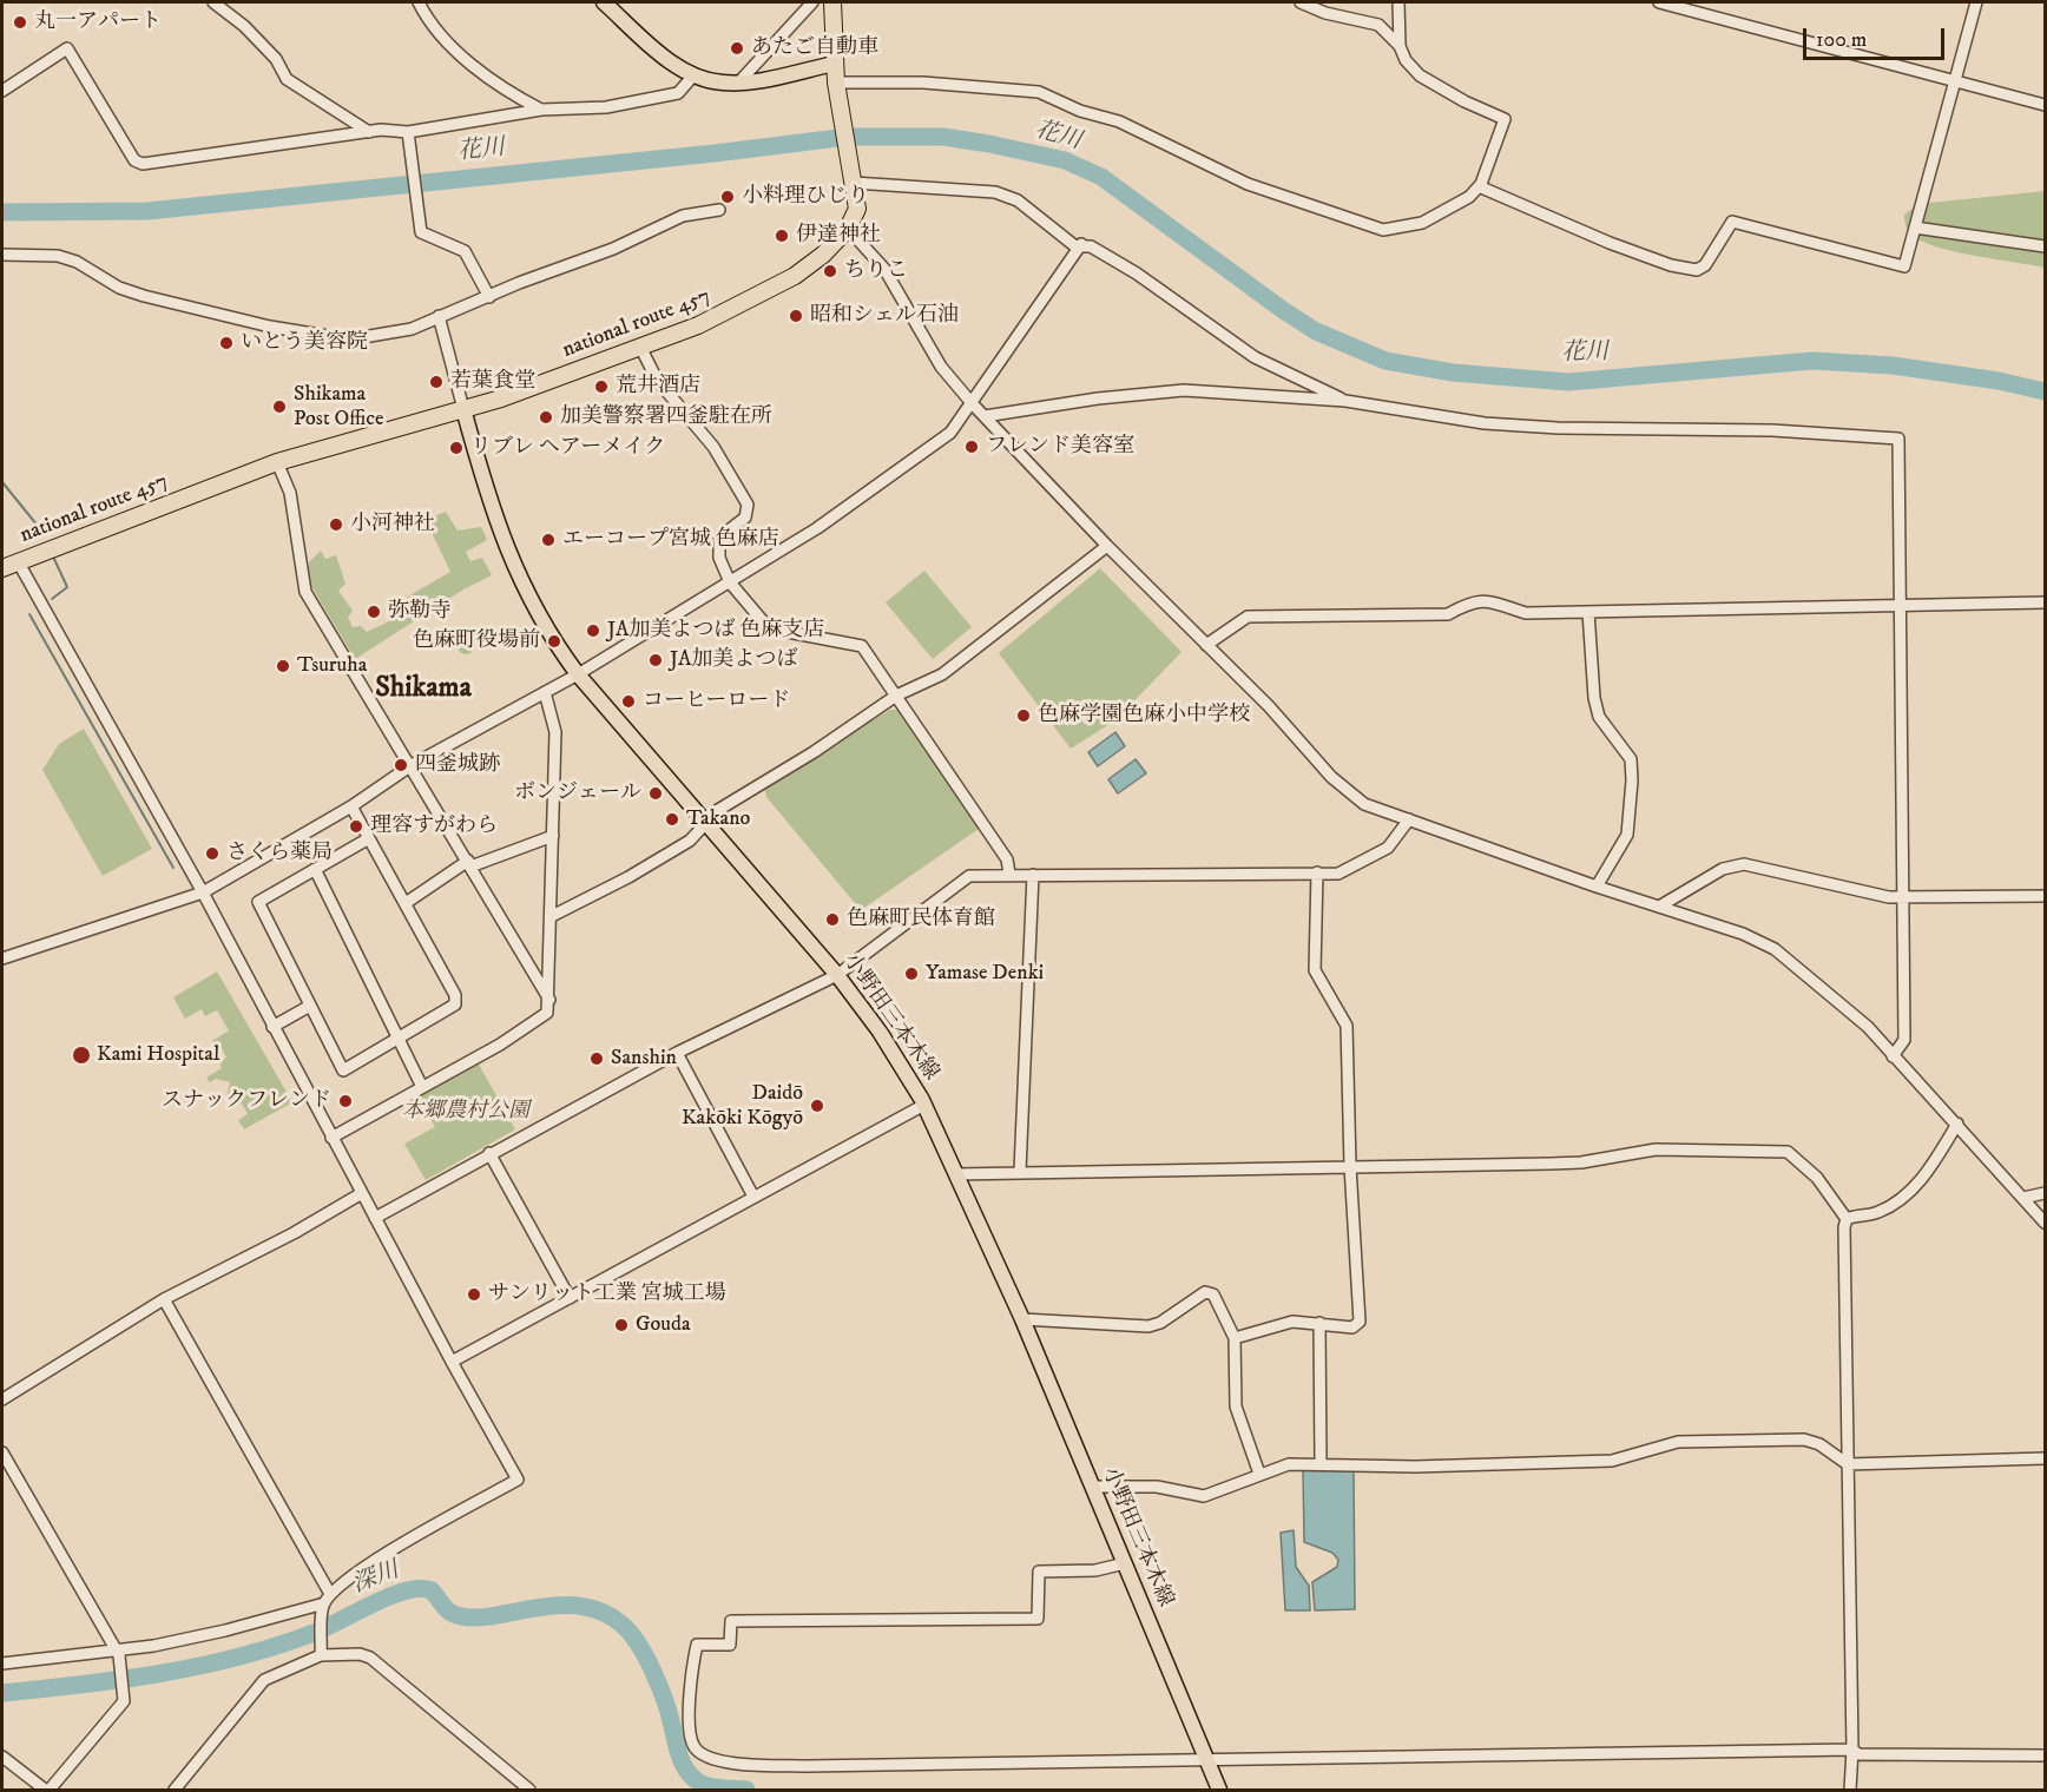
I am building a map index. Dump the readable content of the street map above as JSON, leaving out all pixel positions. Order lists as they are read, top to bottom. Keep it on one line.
{"streets":{"highway":["national route 457"],"main road":["小野田三本木線"]},"crossings":[["national route 457","小野田三本木線"]],"districts":["Shikama"],"water":["花川","深川"],"parks":["本郷農村公園"],"places":["丸一アパート","あたご自動車","小料理ひじり","伊達神社","ちりこ","昭和シェル石油","いとう美容院","若葉食堂","荒井酒店","Shikama Post Office","加美警察署四釜駐在所","フレンド美容室","リブレ ヘアーメイク","小河神社","エーコープ宮城 色麻店","弥勒寺","JA加美よつば 色麻支店","色麻町役場前","JA加美よつば","Tsuruha","コーヒーロード","色麻学園色麻小中学校","四釜城跡","ボンジェール","Takano","理容すがわら","さくら薬局","色麻町民体育館","Yamase Denki","Kami Hospital","Sanshin","スナックフレンド","Daidō Kakōki Kōgyō","サンリット工業 宮城工場","Gouda"],"scale_bar":"100 m"}
